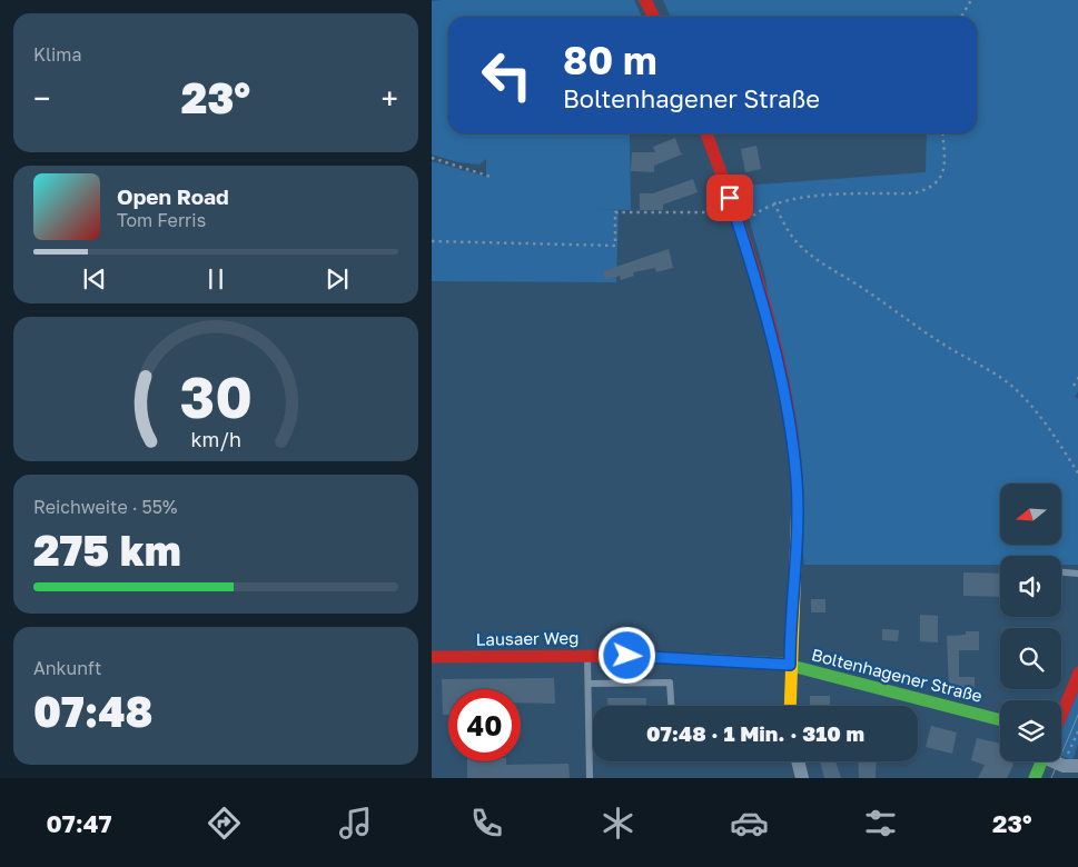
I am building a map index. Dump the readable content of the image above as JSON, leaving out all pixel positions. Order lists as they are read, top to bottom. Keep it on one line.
{"streets":{"street":["Lausaer Weg","Boltenhagener Straße"]},"crossings":[["Lausaer Weg","Boltenhagener Straße"]],"north":"left","page":{"tile":["Klima",["Reichweite · 55%","275 km"],["Ankunft","07:48"]],"turn":["80 m","Boltenhagener Straße"],"heat":["−","23°","+"],"song":["Open Road","Tom Ferris"],"limit":"40","trip":"07:48 · 1 Min. · 310 m","tabs":["07:47","23°"],"gauge":["30","km/h"]}}
